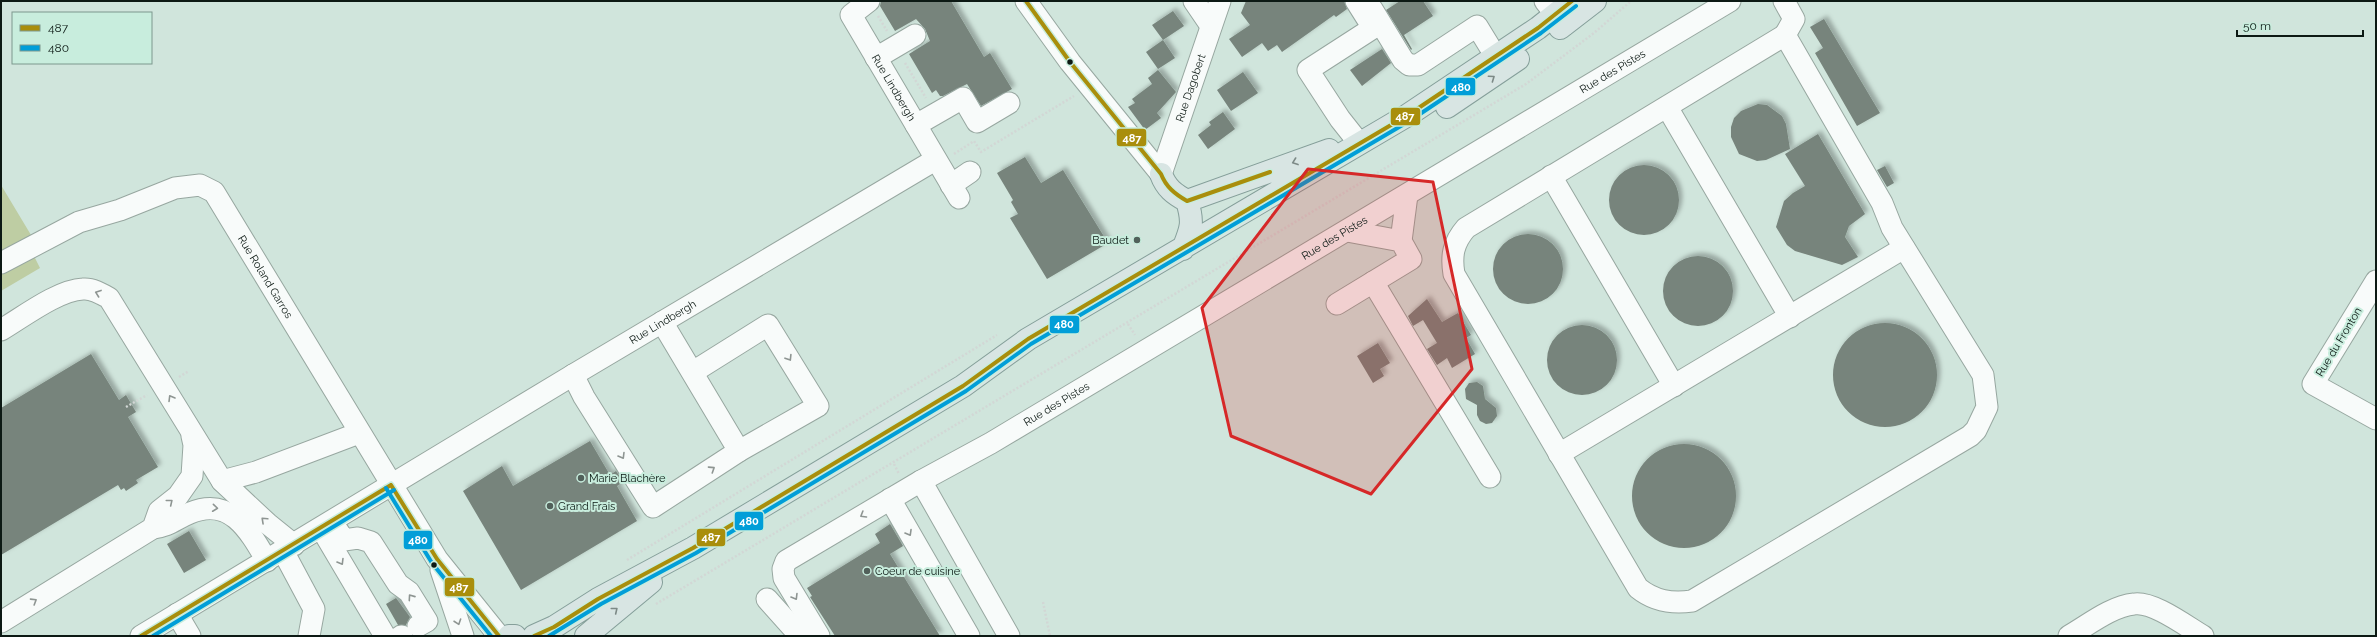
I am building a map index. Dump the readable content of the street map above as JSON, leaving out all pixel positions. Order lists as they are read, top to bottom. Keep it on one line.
{"streets":{"street":["Rue des Pistes","Rue Lindbergh","Rue Dagobert","Rue Roland Garros","Rue du Fronton"]},"crossings":[["Rue Lindbergh","Rue Roland Garros"]],"places":["Baudet","Marie Blachère","Grand Frais","Coeur de cuisine"],"lines":["transit line 487","transit line 480"],"legend":["487","480"],"scale_bar":"50 m"}
